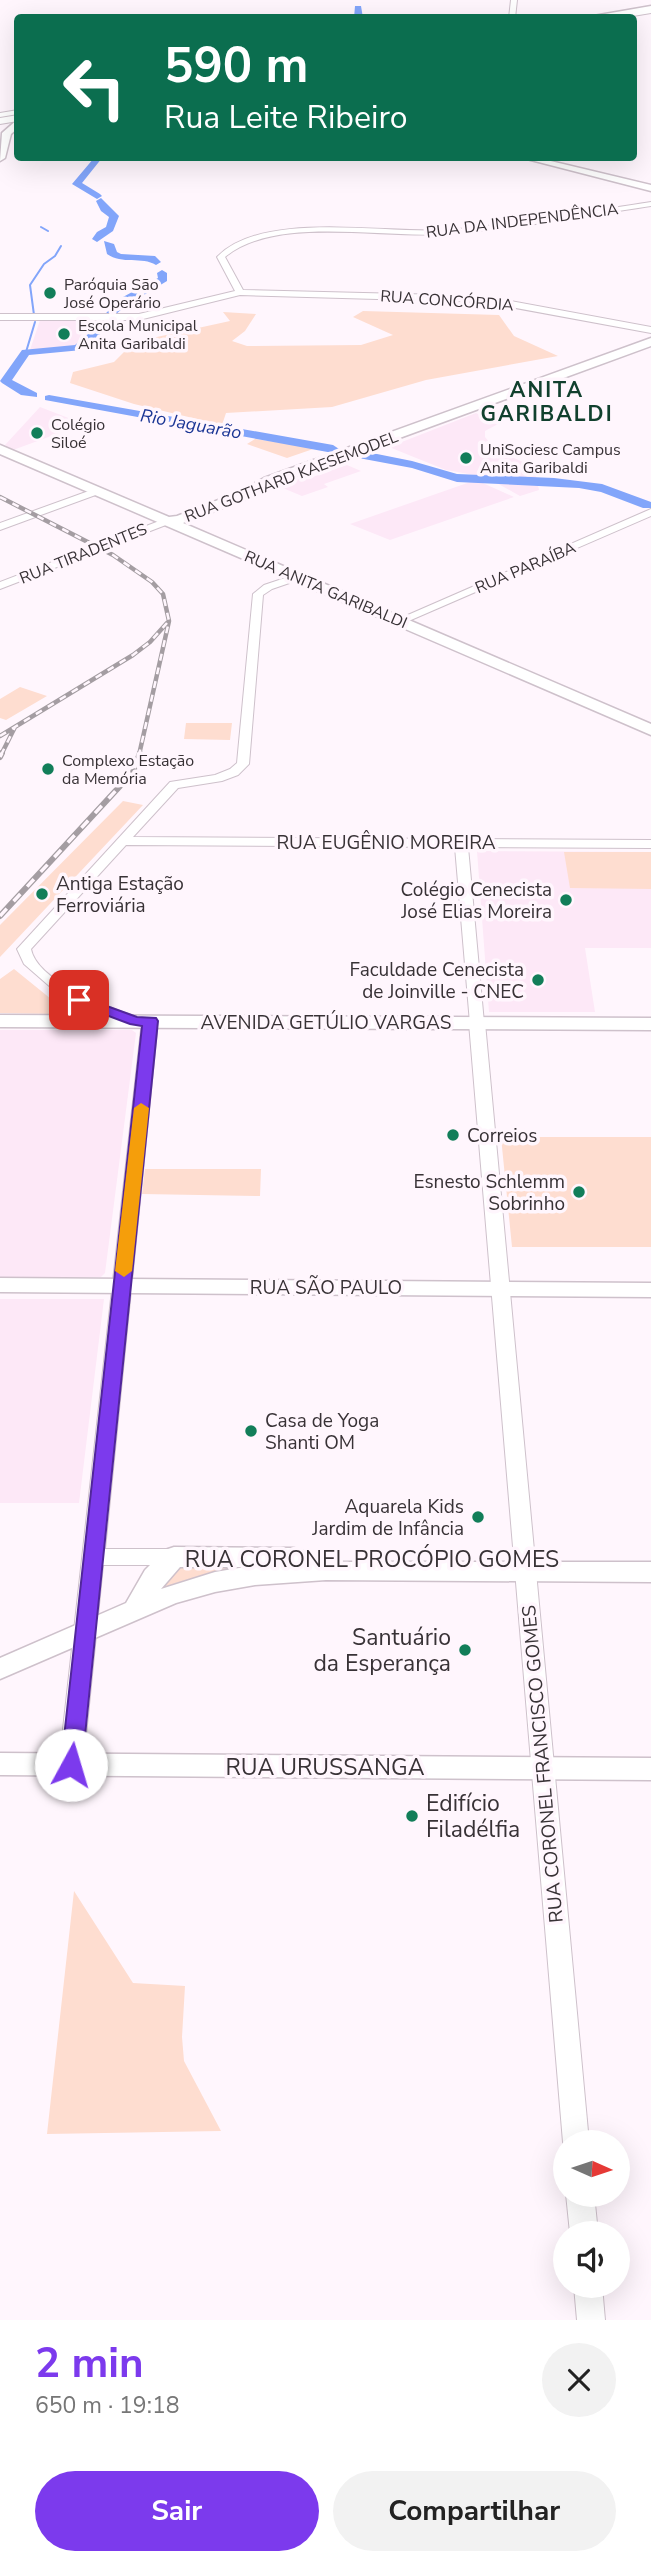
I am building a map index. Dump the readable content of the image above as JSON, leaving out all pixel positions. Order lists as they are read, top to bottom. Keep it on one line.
{"streets":{"main road":["RUA GOTHARD KAESEMODEL","RUA ANITA GARIBALDI","AVENIDA GETÚLIO VARGAS","RUA SÃO PAULO","RUA CORONEL PROCÓPIO GOMES","RUA CORONEL FRANCISCO GOMES","RUA URUSSANGA"],"street":["RUA DA INDEPENDÊNCIA","RUA CONCÓRDIA","RUA TIRADENTES","RUA PARAÍBA","RUA EUGÊNIO MOREIRA"]},"crossings":[["RUA DA INDEPENDÊNCIA","RUA CONCÓRDIA"],["RUA GOTHARD KAESEMODEL","RUA TIRADENTES"],["RUA GOTHARD KAESEMODEL","RUA ANITA GARIBALDI"],["RUA TIRADENTES","RUA ANITA GARIBALDI"],["RUA PARAÍBA","RUA ANITA GARIBALDI"],["RUA EUGÊNIO MOREIRA","RUA CORONEL FRANCISCO GOMES"],["AVENIDA GETÚLIO VARGAS","RUA CORONEL FRANCISCO GOMES"],["RUA SÃO PAULO","RUA CORONEL FRANCISCO GOMES"],["RUA CORONEL PROCÓPIO GOMES","RUA CORONEL FRANCISCO GOMES"],["RUA CORONEL FRANCISCO GOMES","RUA URUSSANGA"]],"districts":["ANITA GARIBALDI"],"water":["Rio Jaguarão"],"places":["Paróquia São José Operário","Escola Municipal Anita Garibaldi","Colégio Siloé","UniSociesc Campus Anita Garibaldi","Complexo Estação da Memória","Antiga Estação Ferroviária","Colégio Cenecista José Elias Moreira","Faculdade Cenecista de Joinville - CNEC","Correios","Esnesto Schlemm Sobrinho","Casa de Yoga Shanti OM","Aquarela Kids Jardim de Infância","Santuário da Esperança","Edifício Filadélfia"],"north":"right","page":{"turn":["590 m","Rua Leite Ribeiro"],"heading":["2 min","650 m · 19:18"],"buttons":["Sair","Compartilhar"]}}
